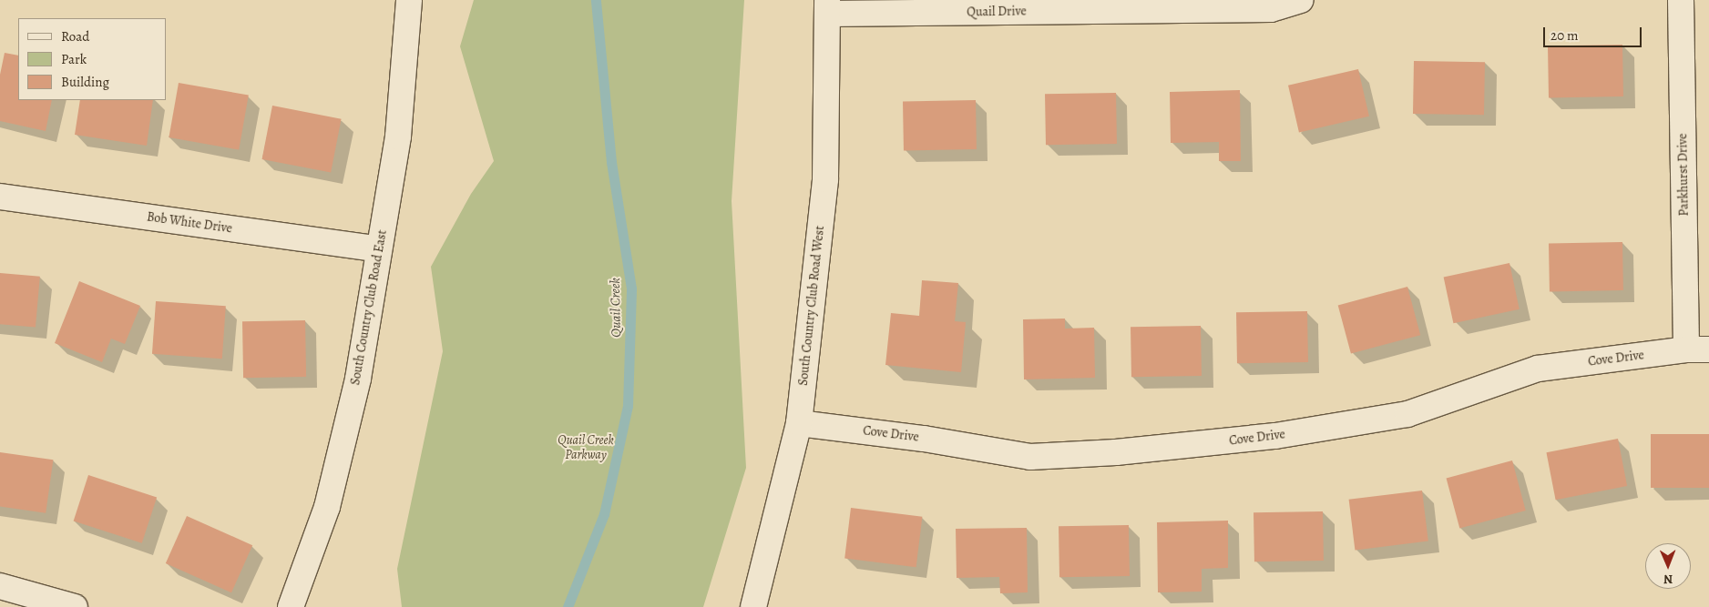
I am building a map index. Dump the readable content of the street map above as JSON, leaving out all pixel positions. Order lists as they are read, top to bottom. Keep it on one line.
{"streets":{"street":["Quail Drive","Parkhurst Drive","Bob White Drive","South Country Club Road West","South Country Club Road East","Cove Drive"]},"crossings":[["Quail Drive","South Country Club Road West"],["Parkhurst Drive","Cove Drive"],["Bob White Drive","South Country Club Road East"],["South Country Club Road West","Cove Drive"]],"water":["Quail Creek"],"parks":["Quail Creek Parkway"],"legend":["Road","Park","Building"],"scale_bar":"20 m","north":"bottom"}
